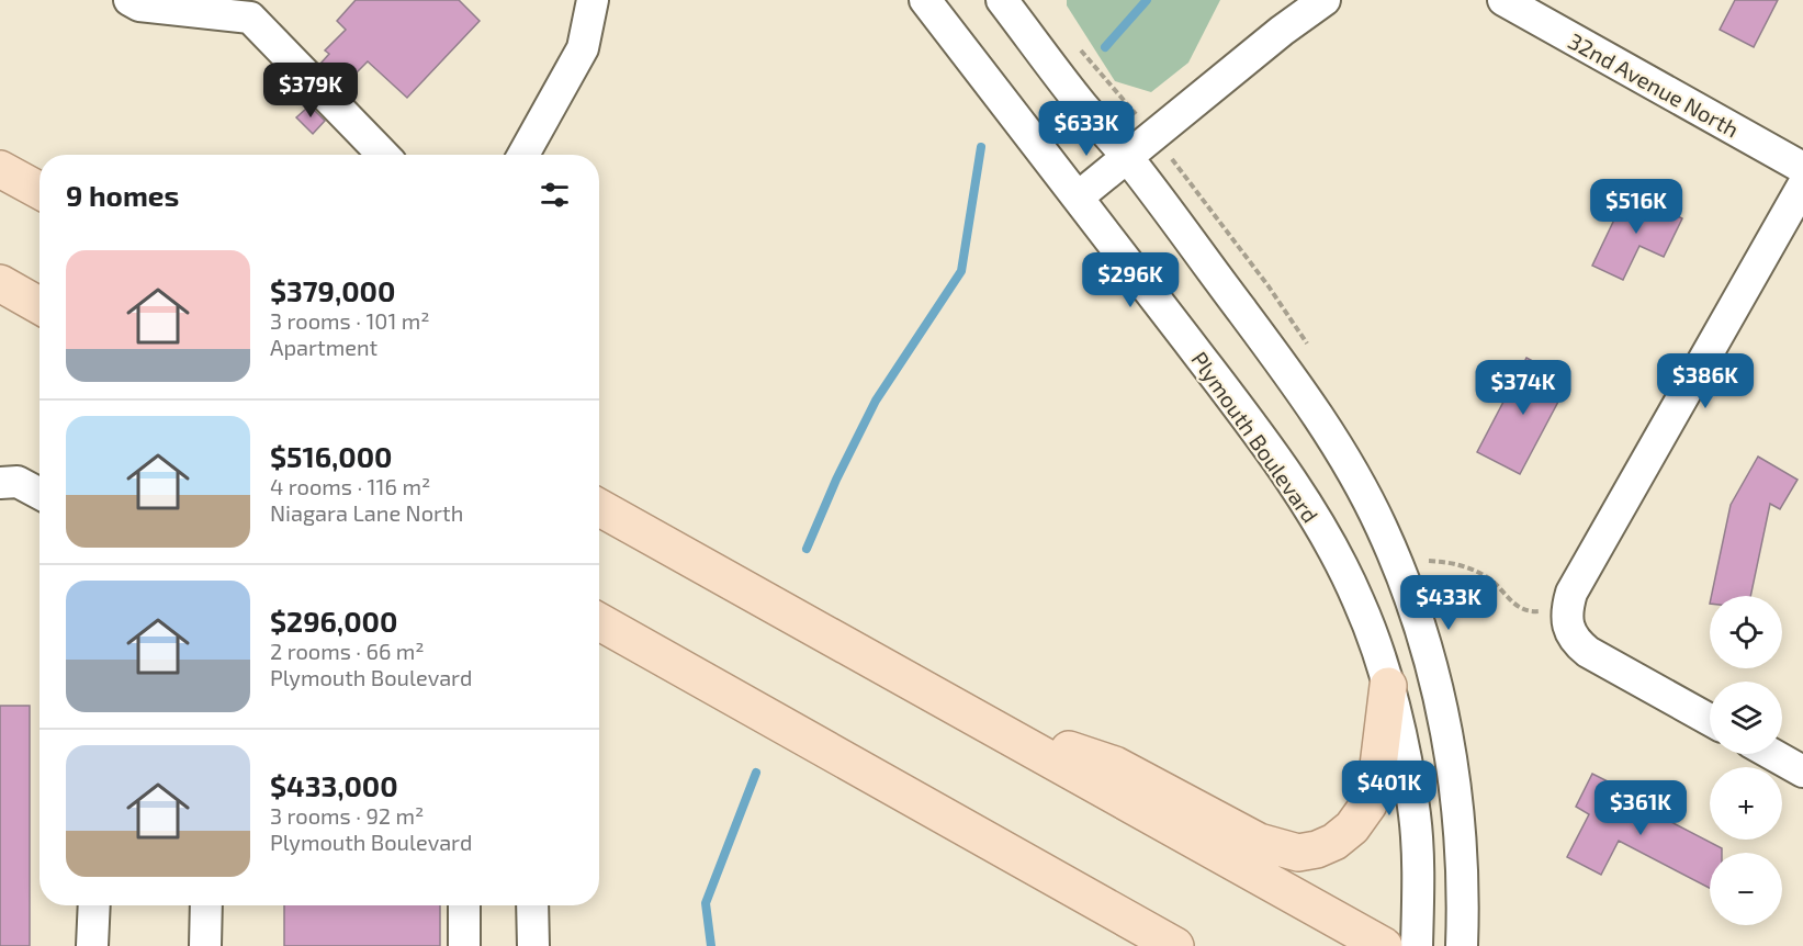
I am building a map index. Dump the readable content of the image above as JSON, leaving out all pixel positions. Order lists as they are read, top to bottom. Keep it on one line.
{"streets":{"street":["32nd Avenue North","Plymouth Boulevard"]},"page":{"price":["$379K","$633K","$516K","$296K","$386K","$374K","$433K","$401K","$361K"],"heading":"9 homes","list":[{"name":"$379,000","note":"3 rooms · 101 m² · Apartment"},{"name":"$516,000","note":"4 rooms · 116 m² · Niagara Lane North"},{"name":"$296,000","note":"2 rooms · 66 m² · Plymouth Boulevard"},{"name":"$433,000","note":"3 rooms · 92 m² · Plymouth Boulevard"}],"map_buttons":["+","−"]}}
